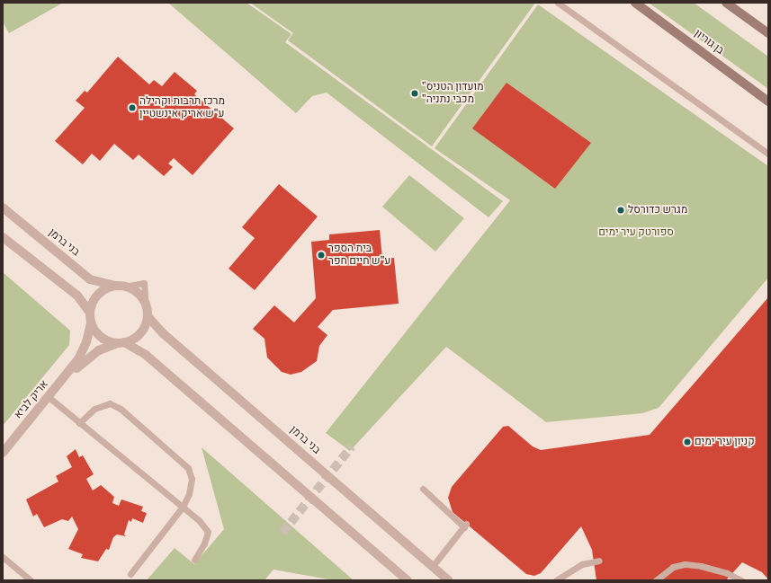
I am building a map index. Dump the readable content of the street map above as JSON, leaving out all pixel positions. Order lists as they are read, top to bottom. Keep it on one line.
{"streets":{"main road":["בן גוריון"],"street":["בני ברמן","אריק לביא"]},"crossings":[["בני ברמן","אריק לביא"]],"parks":["ספורטק עיר ימים"],"places":["\"מועדון הטניס \"מכבי נתניה","מרכז תרבות וקהילה ע\"ש אריק אינשטיין","מגרש כדורסל","בית הספר ע\"ש חיים חפר","קניון עיר ימים"]}
